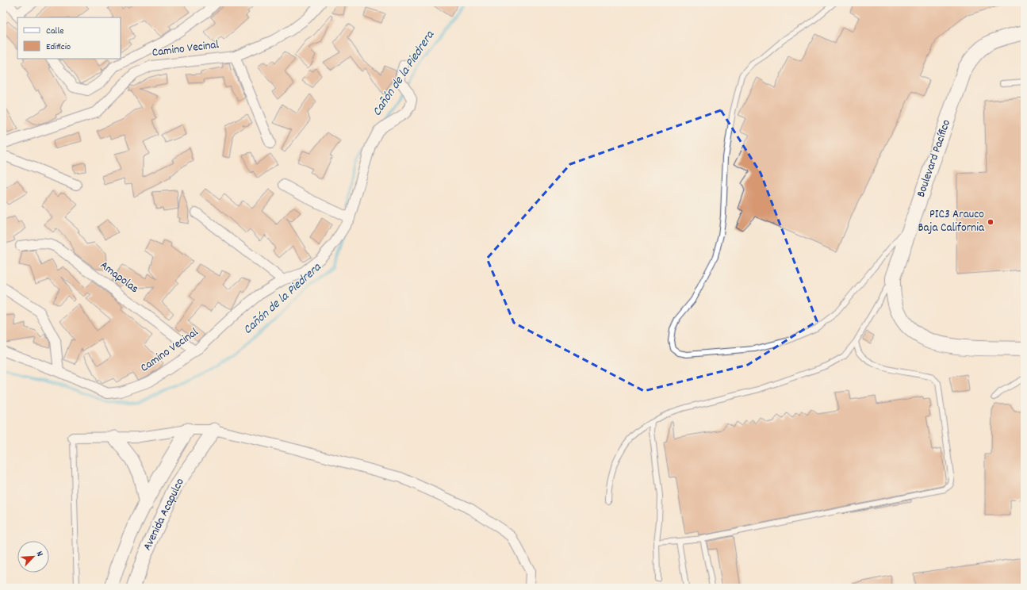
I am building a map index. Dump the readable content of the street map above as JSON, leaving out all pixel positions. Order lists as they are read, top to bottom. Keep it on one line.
{"streets":{"main road":["Boulevard Pacífico","Avenida Acapulco"],"street":["Camino Vecinal","Amapolas"]},"crossings":[["Camino Vecinal","Amapolas"]],"water":["Cañón de la Piedrera"],"places":["PIC3 Arauco Baja California"],"legend":["Calle","Edificio"],"north":"top right"}
